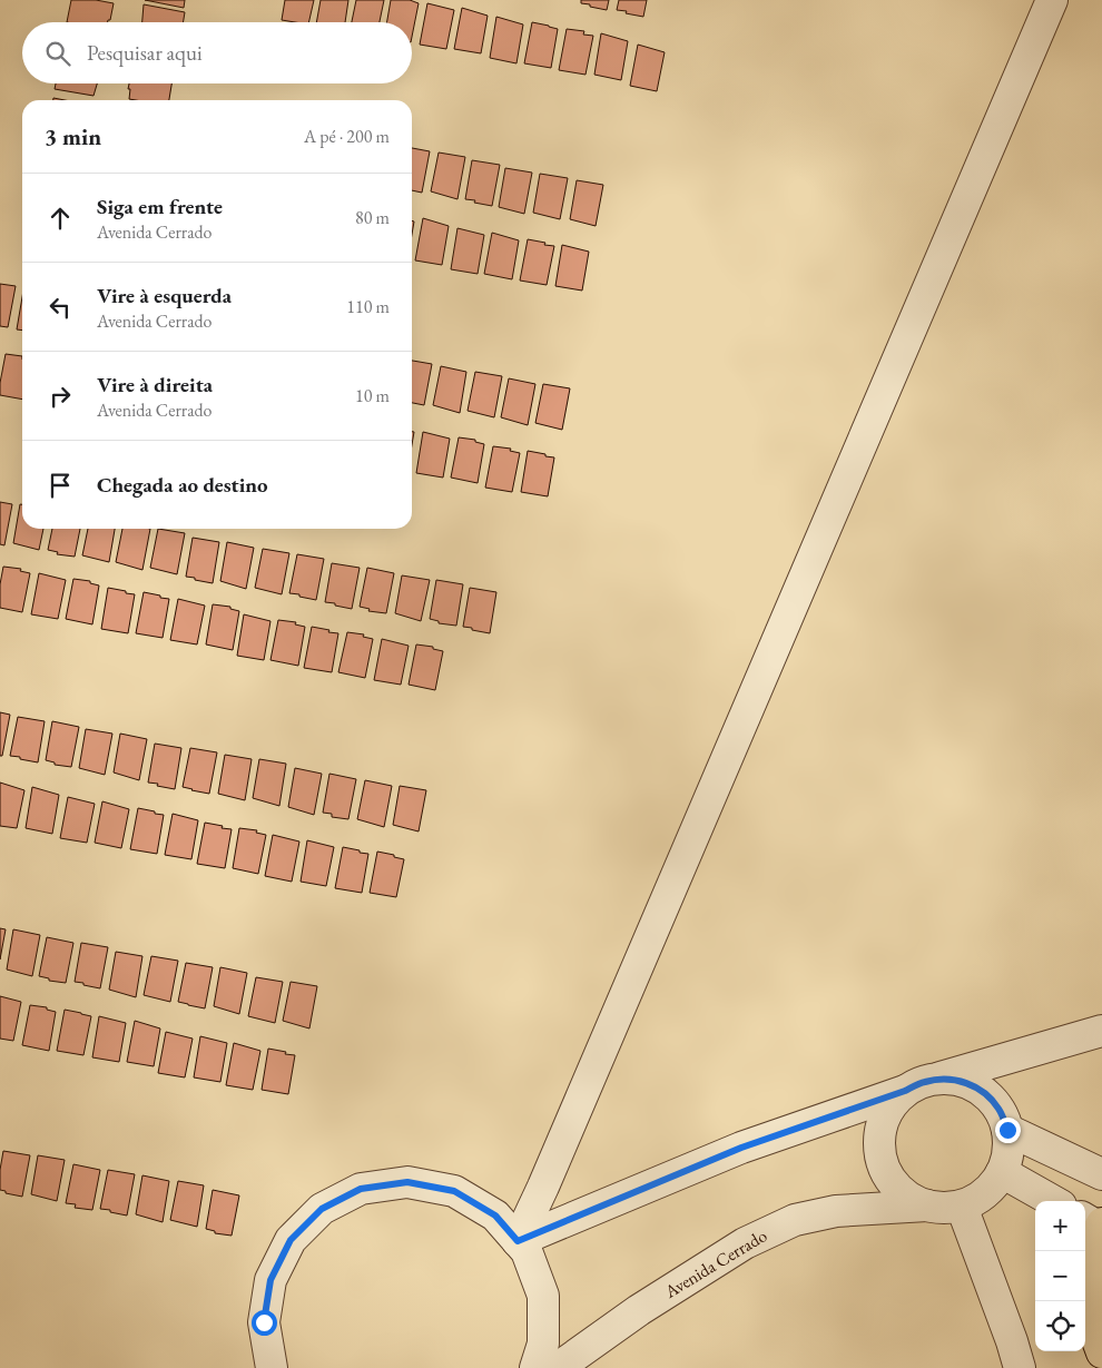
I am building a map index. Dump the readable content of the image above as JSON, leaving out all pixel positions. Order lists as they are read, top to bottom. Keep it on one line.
{"streets":{"street":["Avenida Cerrado"]},"page":{"search":"Pesquisar aqui","heading":["3 min","A pé · 200 m"],"list":[["Siga em frente","Avenida Cerrado","80 m"],["Vire à esquerda","Avenida Cerrado","110 m"],["Vire à direita","Avenida Cerrado","10 m"],"Chegada ao destino"],"map_buttons":["+","−"]}}
